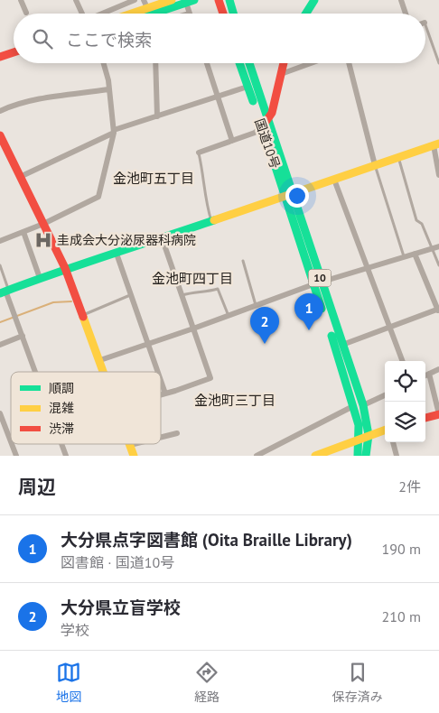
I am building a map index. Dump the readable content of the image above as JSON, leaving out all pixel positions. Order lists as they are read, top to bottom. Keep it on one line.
{"streets":{"main road":["国道10号","10"]},"crossings":[["国道10号","10"]],"districts":["金池町五丁目","金池町四丁目","金池町三丁目"],"places":{"hospital":["圭成会大分泌尿器科病院"]},"legend":["順調","混雑","渋滞"],"page":{"search":"ここで検索","pins":["1","2"],"heading":["周辺","2件"],"list":[{"mark":"1","name":"大分県点字図書館 (Oita Braille Library)","note":"図書館 · 国道10号","value":"190 m"},{"mark":"2","name":"大分県立盲学校","note":"学校","value":"210 m"}],"nav":["地図","経路","保存済み"]}}
